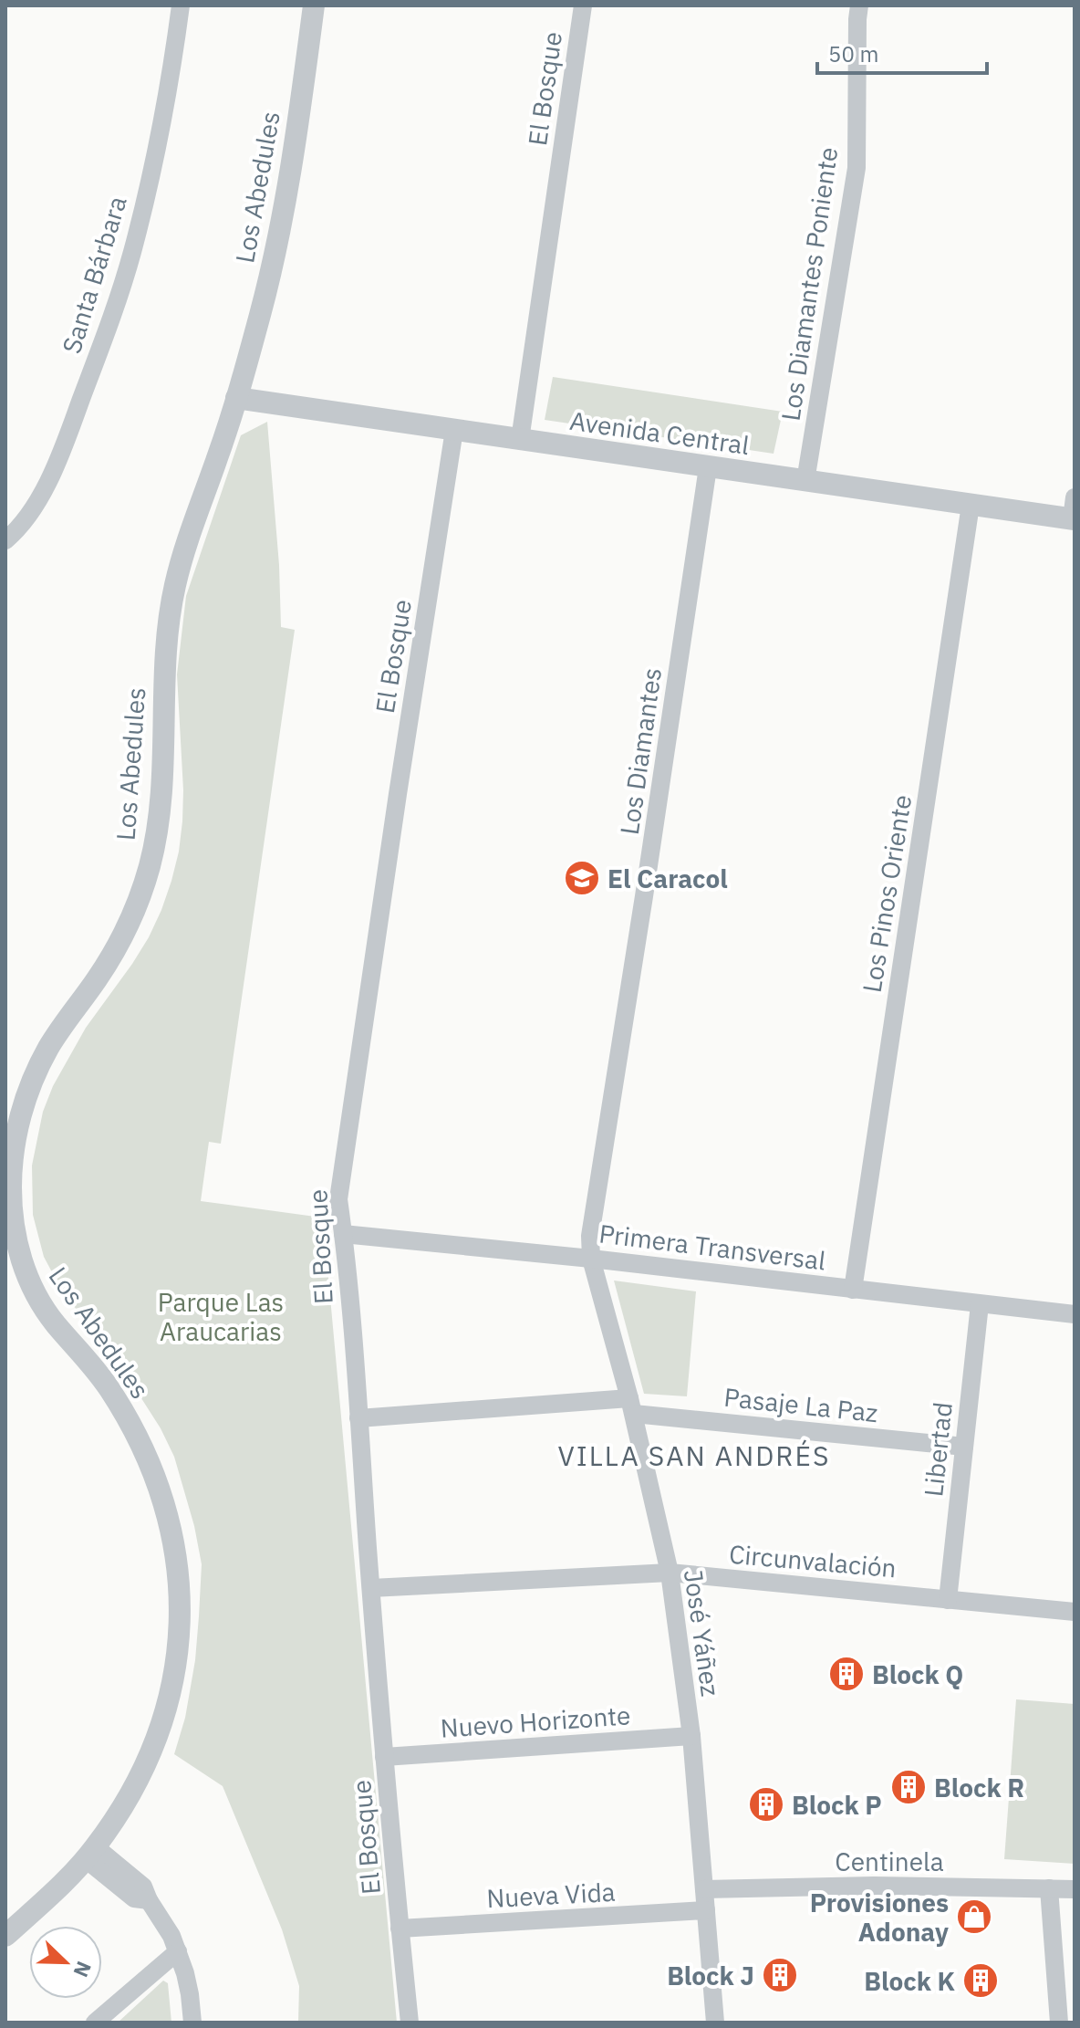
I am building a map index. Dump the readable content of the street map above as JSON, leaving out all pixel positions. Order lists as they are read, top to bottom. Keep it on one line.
{"streets":{"street":["El Bosque","Los Abedules","Santa Bárbara","Los Diamantes Poniente","Avenida Central","Los Diamantes","Los Pinos Oriente","Primera Transversal","Pasaje La Paz","Libertad","Circunvalación","José Yáñez","Nuevo Horizonte","Centinela","Nueva Vida"]},"crossings":[["El Bosque","Avenida Central"],["El Bosque","Primera Transversal"],["El Bosque","Pasaje La Paz"],["El Bosque","Circunvalación"],["El Bosque","Nuevo Horizonte"],["El Bosque","Nueva Vida"],["Los Abedules","Avenida Central"],["Los Diamantes Poniente","Avenida Central"],["Avenida Central","Los Diamantes"],["Avenida Central","Los Pinos Oriente"],["Los Diamantes","Primera Transversal"],["Los Diamantes","José Yáñez"],["Los Pinos Oriente","Primera Transversal"],["Primera Transversal","Libertad"],["Primera Transversal","José Yáñez"],["Pasaje La Paz","Libertad"],["Pasaje La Paz","José Yáñez"],["Libertad","Circunvalación"],["Circunvalación","José Yáñez"],["José Yáñez","Nuevo Horizonte"],["José Yáñez","Centinela"],["José Yáñez","Nueva Vida"]],"districts":["VILLA SAN ANDRÉS"],"parks":["Parque Las Araucarias"],"places":{"school or university":["El Caracol"],"building":["Block Q","Block R","Block P","Block J","Block K"],"shop":["Provisiones Adonay"]},"scale_bar":"50 m","north":"bottom right"}
